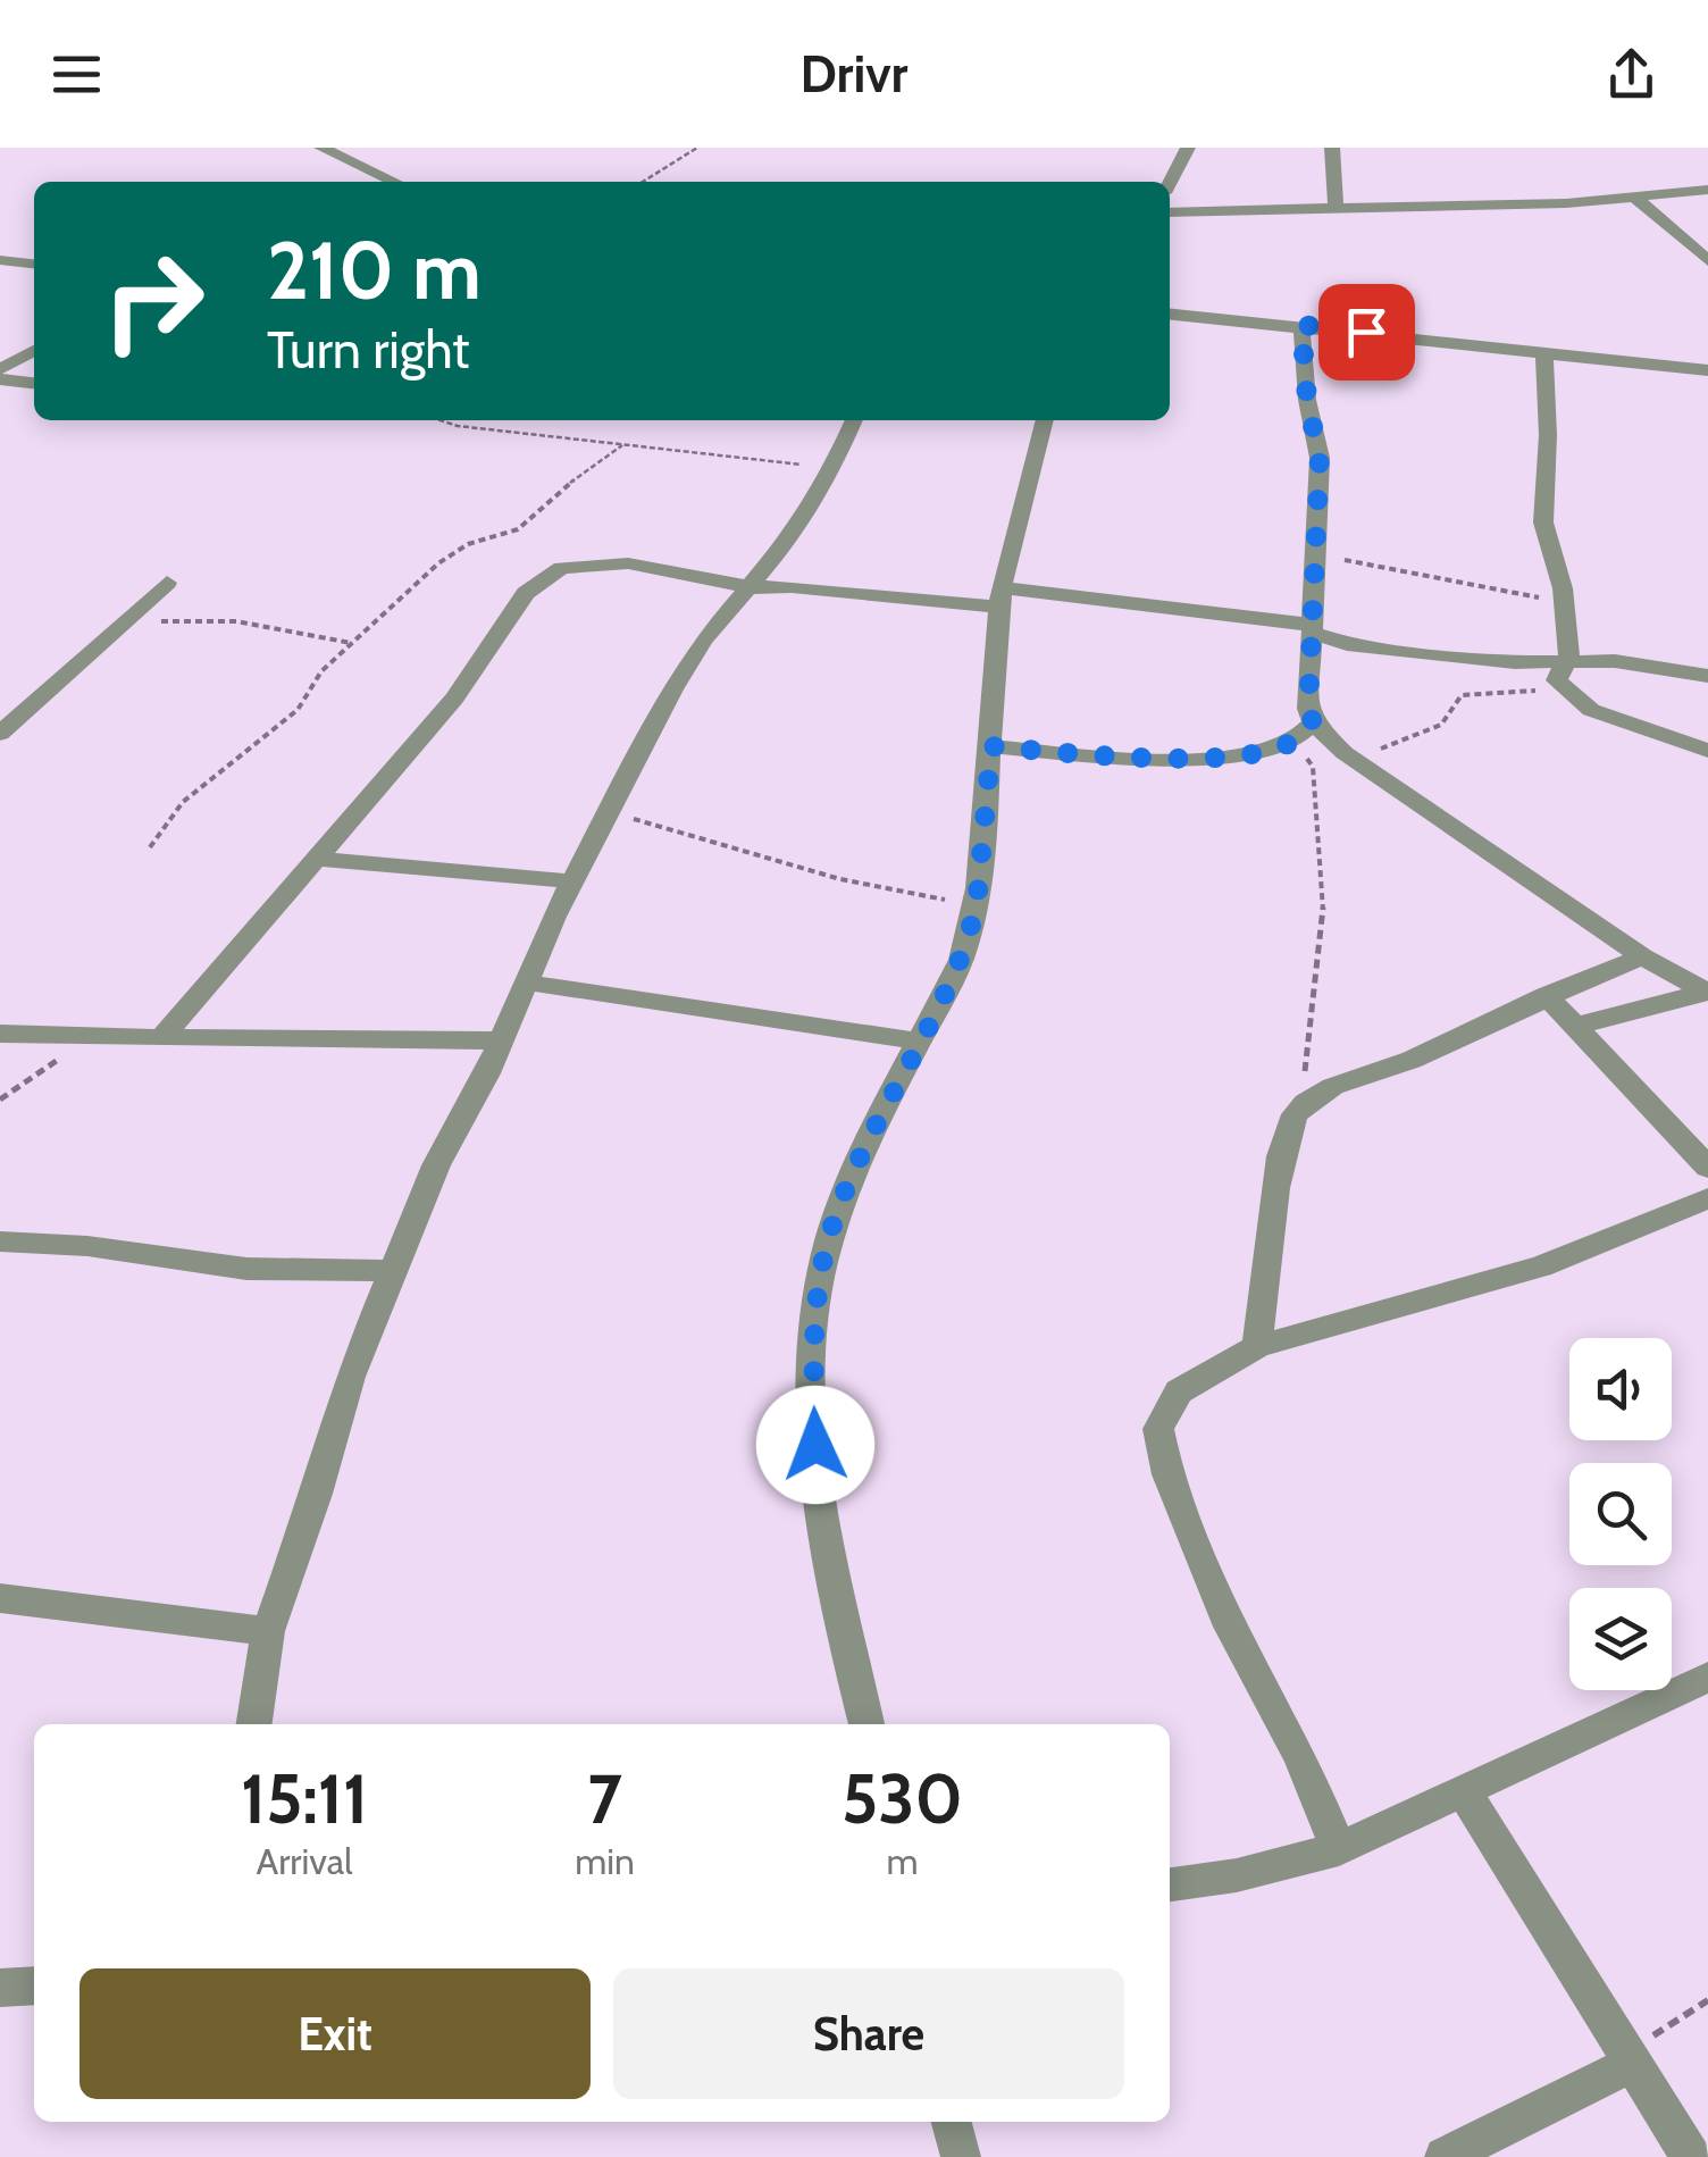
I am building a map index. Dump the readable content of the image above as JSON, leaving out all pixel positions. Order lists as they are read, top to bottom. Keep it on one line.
{"page":{"header":"Drivr","turn":["210 m","Turn right"],"eta":["15:11","Arrival","7","min","530","m"],"buttons":["Exit","Share"]}}
